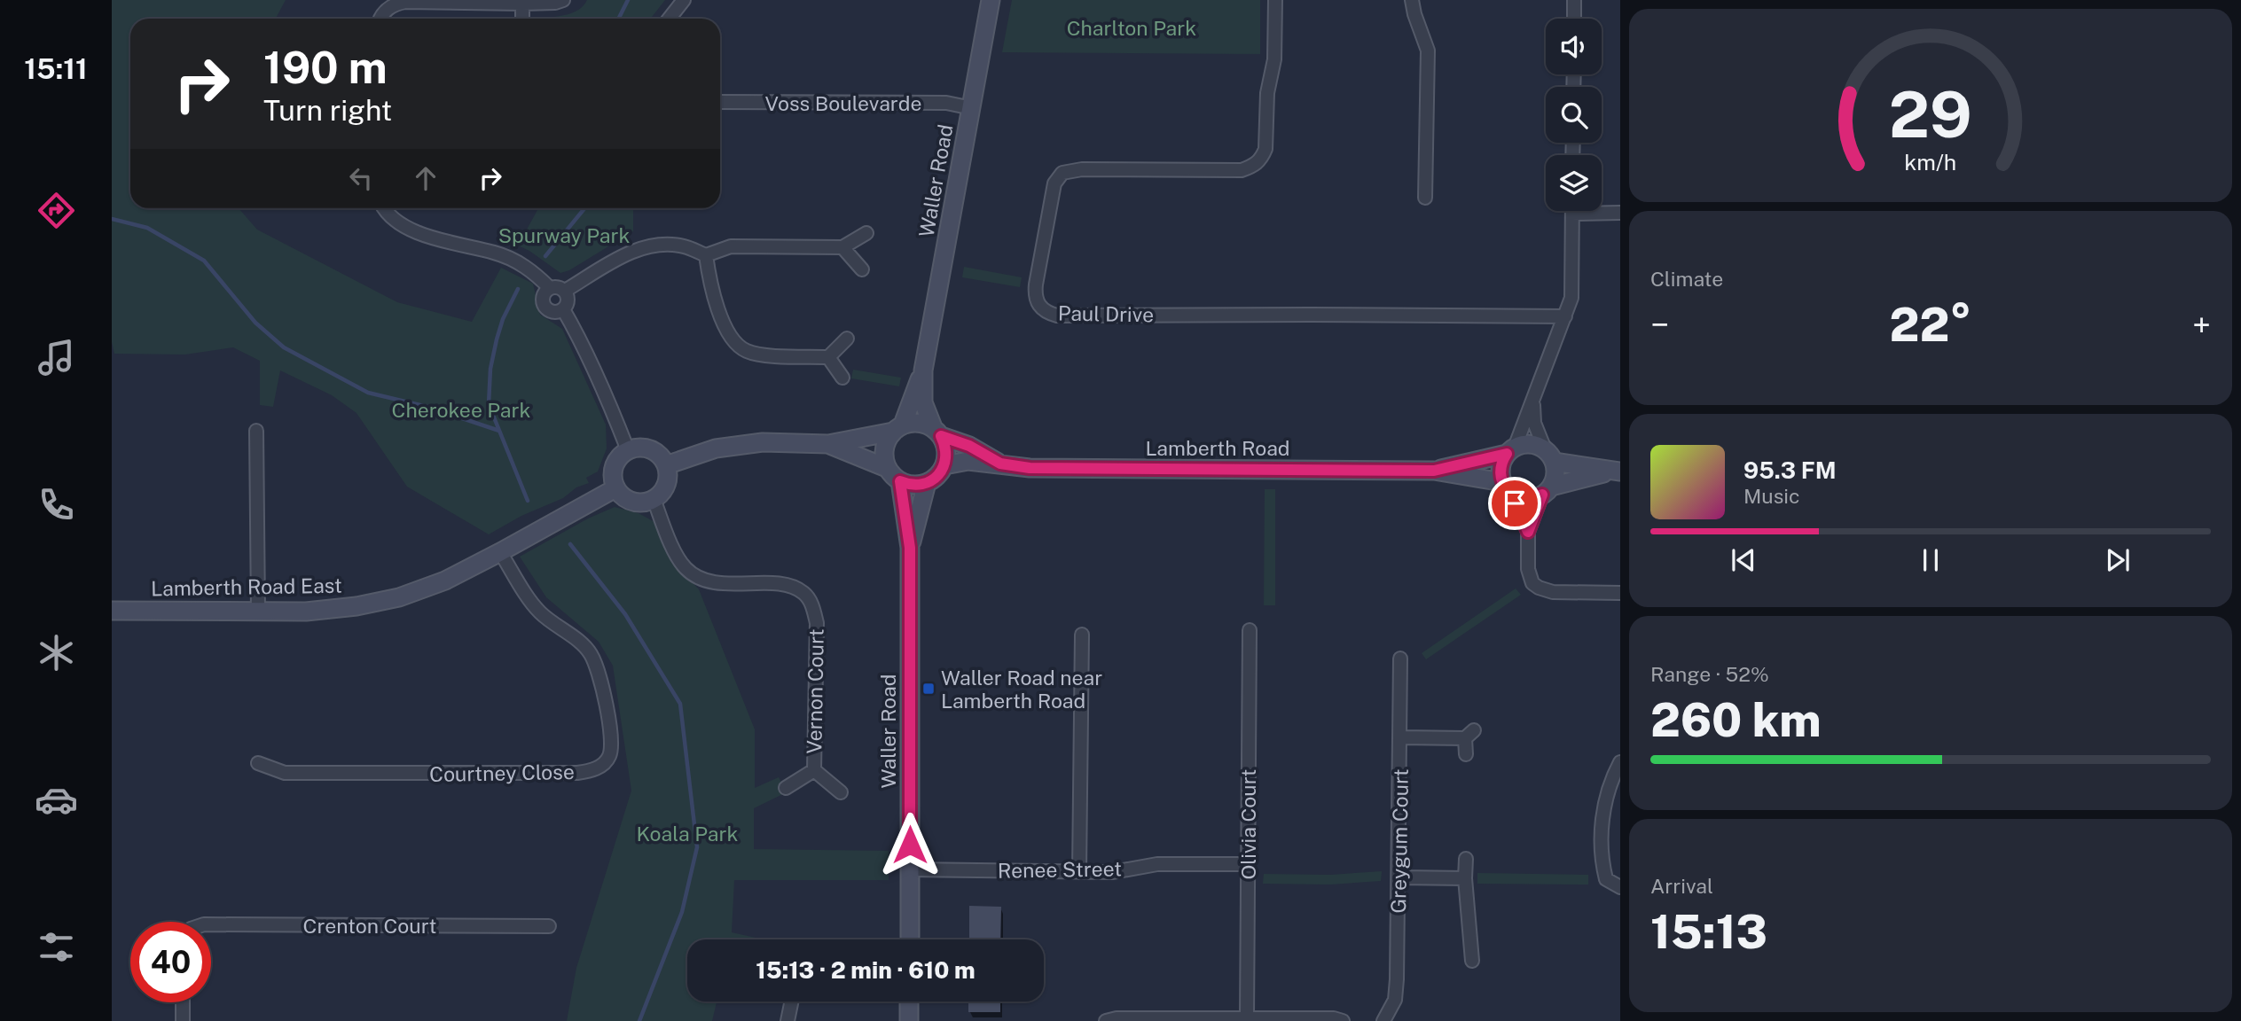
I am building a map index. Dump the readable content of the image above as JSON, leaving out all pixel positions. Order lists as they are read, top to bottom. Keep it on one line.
{"streets":{"street":["Voss Boulevarde","Waller Road","Paul Drive","Lamberth Road","Lamberth Road East","Vernon Court","Courtney Close","Olivia Court","Greygum Court","Renee Street","Crenton Court"]},"crossings":[["Voss Boulevarde","Waller Road"],["Waller Road","Lamberth Road"],["Waller Road","Renee Street"],["Lamberth Road East","Vernon Court"],["Lamberth Road East","Courtney Close"],["Olivia Court","Renee Street"]],"parks":["Charlton Park","Spurway Park","Cherokee Park","Koala Park"],"places":{"transit":["Waller Road near Lamberth Road"]},"page":{"tabs":"15:11","turn":["190 m","Turn right"],"tile":["Climate",["Range · 52%","260 km"],["Arrival","15:13"]],"heat":["−","22°","+"],"song":["95.3 FM","Music"],"limit":"40","trip":"15:13 · 2 min · 610 m","gauge":["29","km/h"]}}
